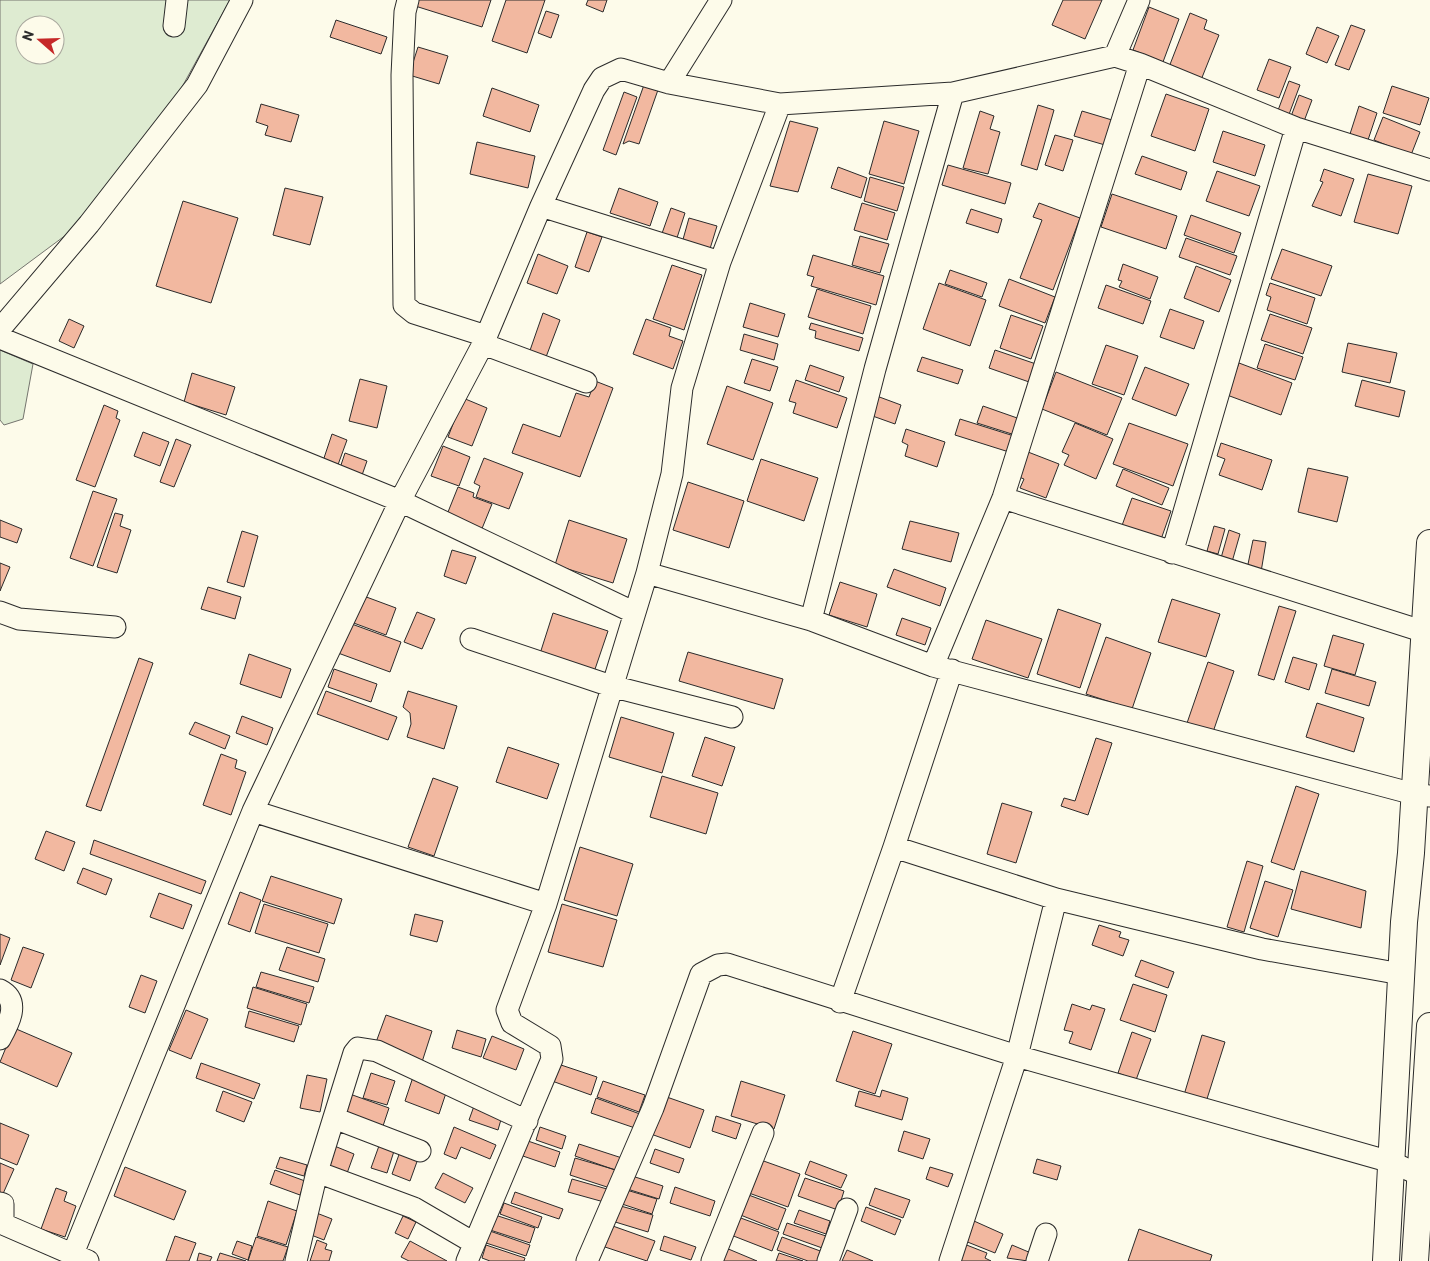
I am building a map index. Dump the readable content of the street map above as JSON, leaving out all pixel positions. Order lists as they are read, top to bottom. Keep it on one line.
{"north":"left"}
